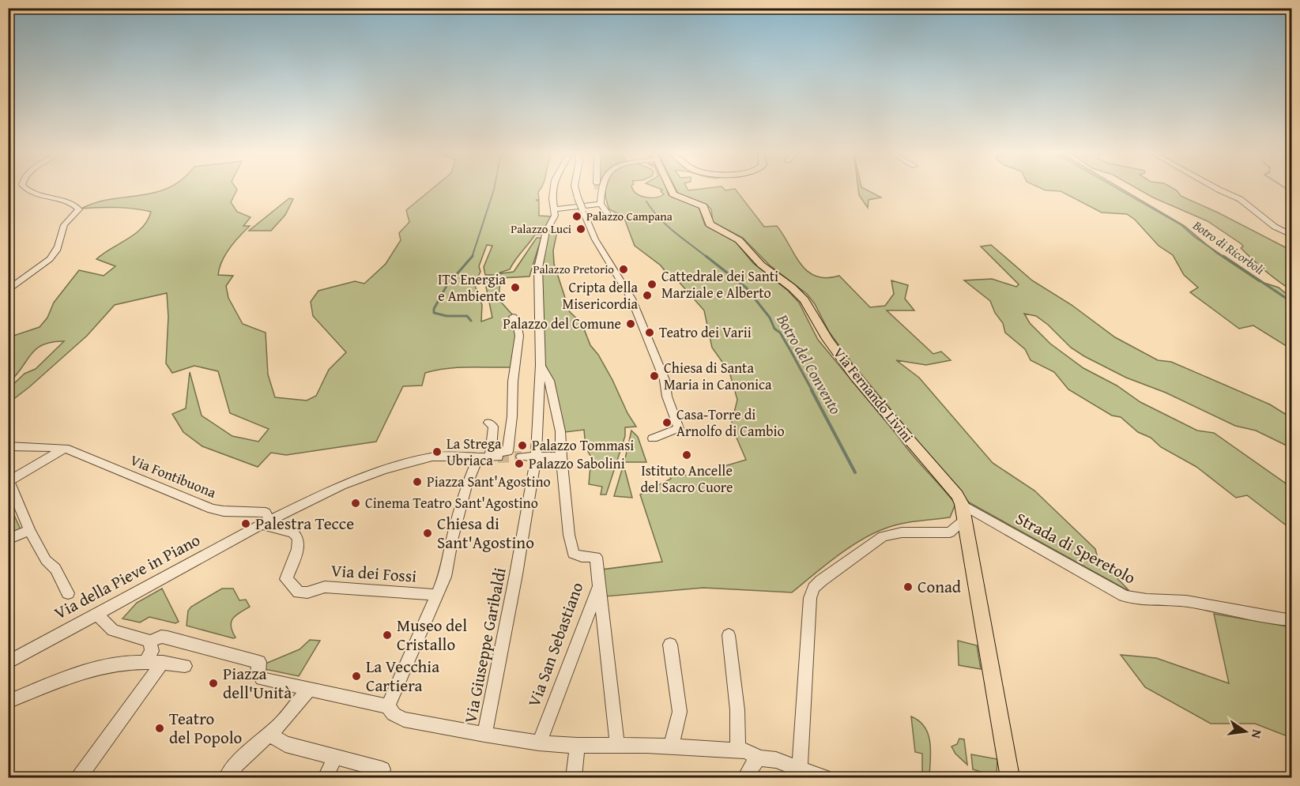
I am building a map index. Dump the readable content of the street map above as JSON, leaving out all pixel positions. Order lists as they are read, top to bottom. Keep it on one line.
{"streets":{"main road":["Via Fernando Livini"],"street":["Via Fontibuona","Strada di Speretolo","Via dei Fossi","Via della Pieve in Piano","Via San Sebastiano","Via Giuseppe Garibaldi"]},"crossings":[["Via Fernando Livini","Strada di Speretolo"],["Via Fontibuona","Via dei Fossi"],["Via Fontibuona","Via della Pieve in Piano"],["Via dei Fossi","Via della Pieve in Piano"]],"water":["Botro di Ricorboli","Botro del Convento"],"places":["Palazzo Campana","Palazzo Luci","Palazzo Pretorio","Cattedrale dei Santi Marziale e Alberto","ITS Energia e Ambiente","Cripta della Misericordia","Palazzo del Comune","Teatro dei Varii","Chiesa di Santa Maria in Canonica","Casa-Torre di Arnolfo di Cambio","Palazzo Tommasi","La Strega Ubriaca","Istituto Ancelle del Sacro Cuore","Palazzo Sabolini","Piazza Sant'Agostino","Cinema Teatro Sant'Agostino","Palestra Tecce","Chiesa di Sant'Agostino","Conad","Museo del Cristallo","La Vecchia Cartiera","Piazza dell'Unità","Teatro del Popolo"],"north":"right"}
